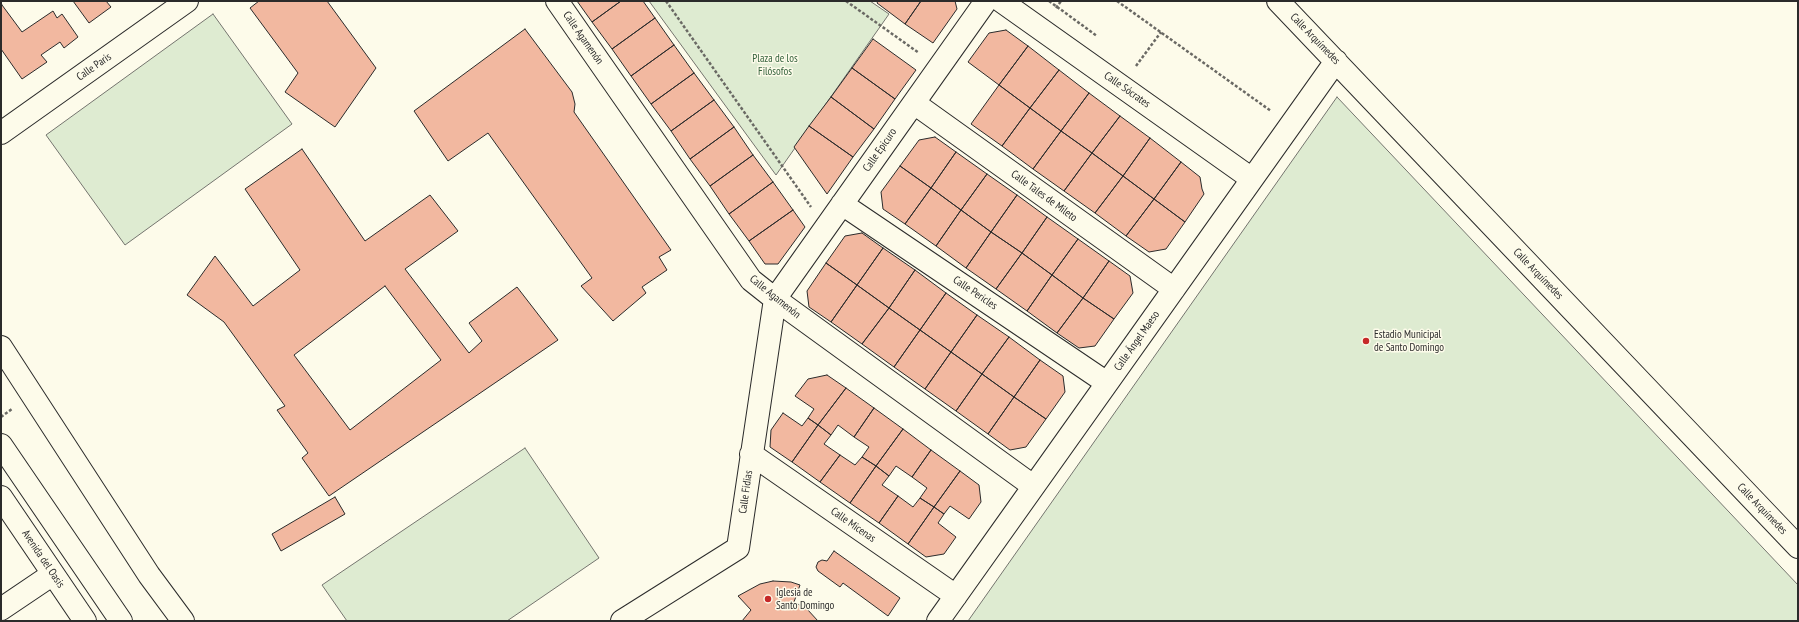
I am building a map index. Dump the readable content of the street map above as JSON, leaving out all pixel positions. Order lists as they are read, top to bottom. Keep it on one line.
{"streets":{"street":["Calle Agamenón","Calle Arquímedes","Calle Paris","Calle Sócrates","Calle Epicuro","Calle Tales de Mileto","Calle Pericles","Calle Ángel Maeso","Calle Fidias","Calle Micenas","Avenida del Oasis"]},"crossings":[["Calle Agamenón","Calle Epicuro"],["Calle Agamenón","Calle Ángel Maeso"],["Calle Agamenón","Calle Fidias"],["Calle Arquímedes","Calle Ángel Maeso"],["Calle Sócrates","Calle Ángel Maeso"],["Calle Epicuro","Calle Tales de Mileto"],["Calle Epicuro","Calle Pericles"],["Calle Epicuro","Calle Fidias"],["Calle Tales de Mileto","Calle Ángel Maeso"],["Calle Pericles","Calle Ángel Maeso"],["Calle Ángel Maeso","Calle Micenas"],["Calle Fidias","Calle Micenas"]],"parks":["Plaza de los Filósofos"],"places":["Estadio Municipal de Santo Domingo","Iglesia de Santo Domingo"]}
